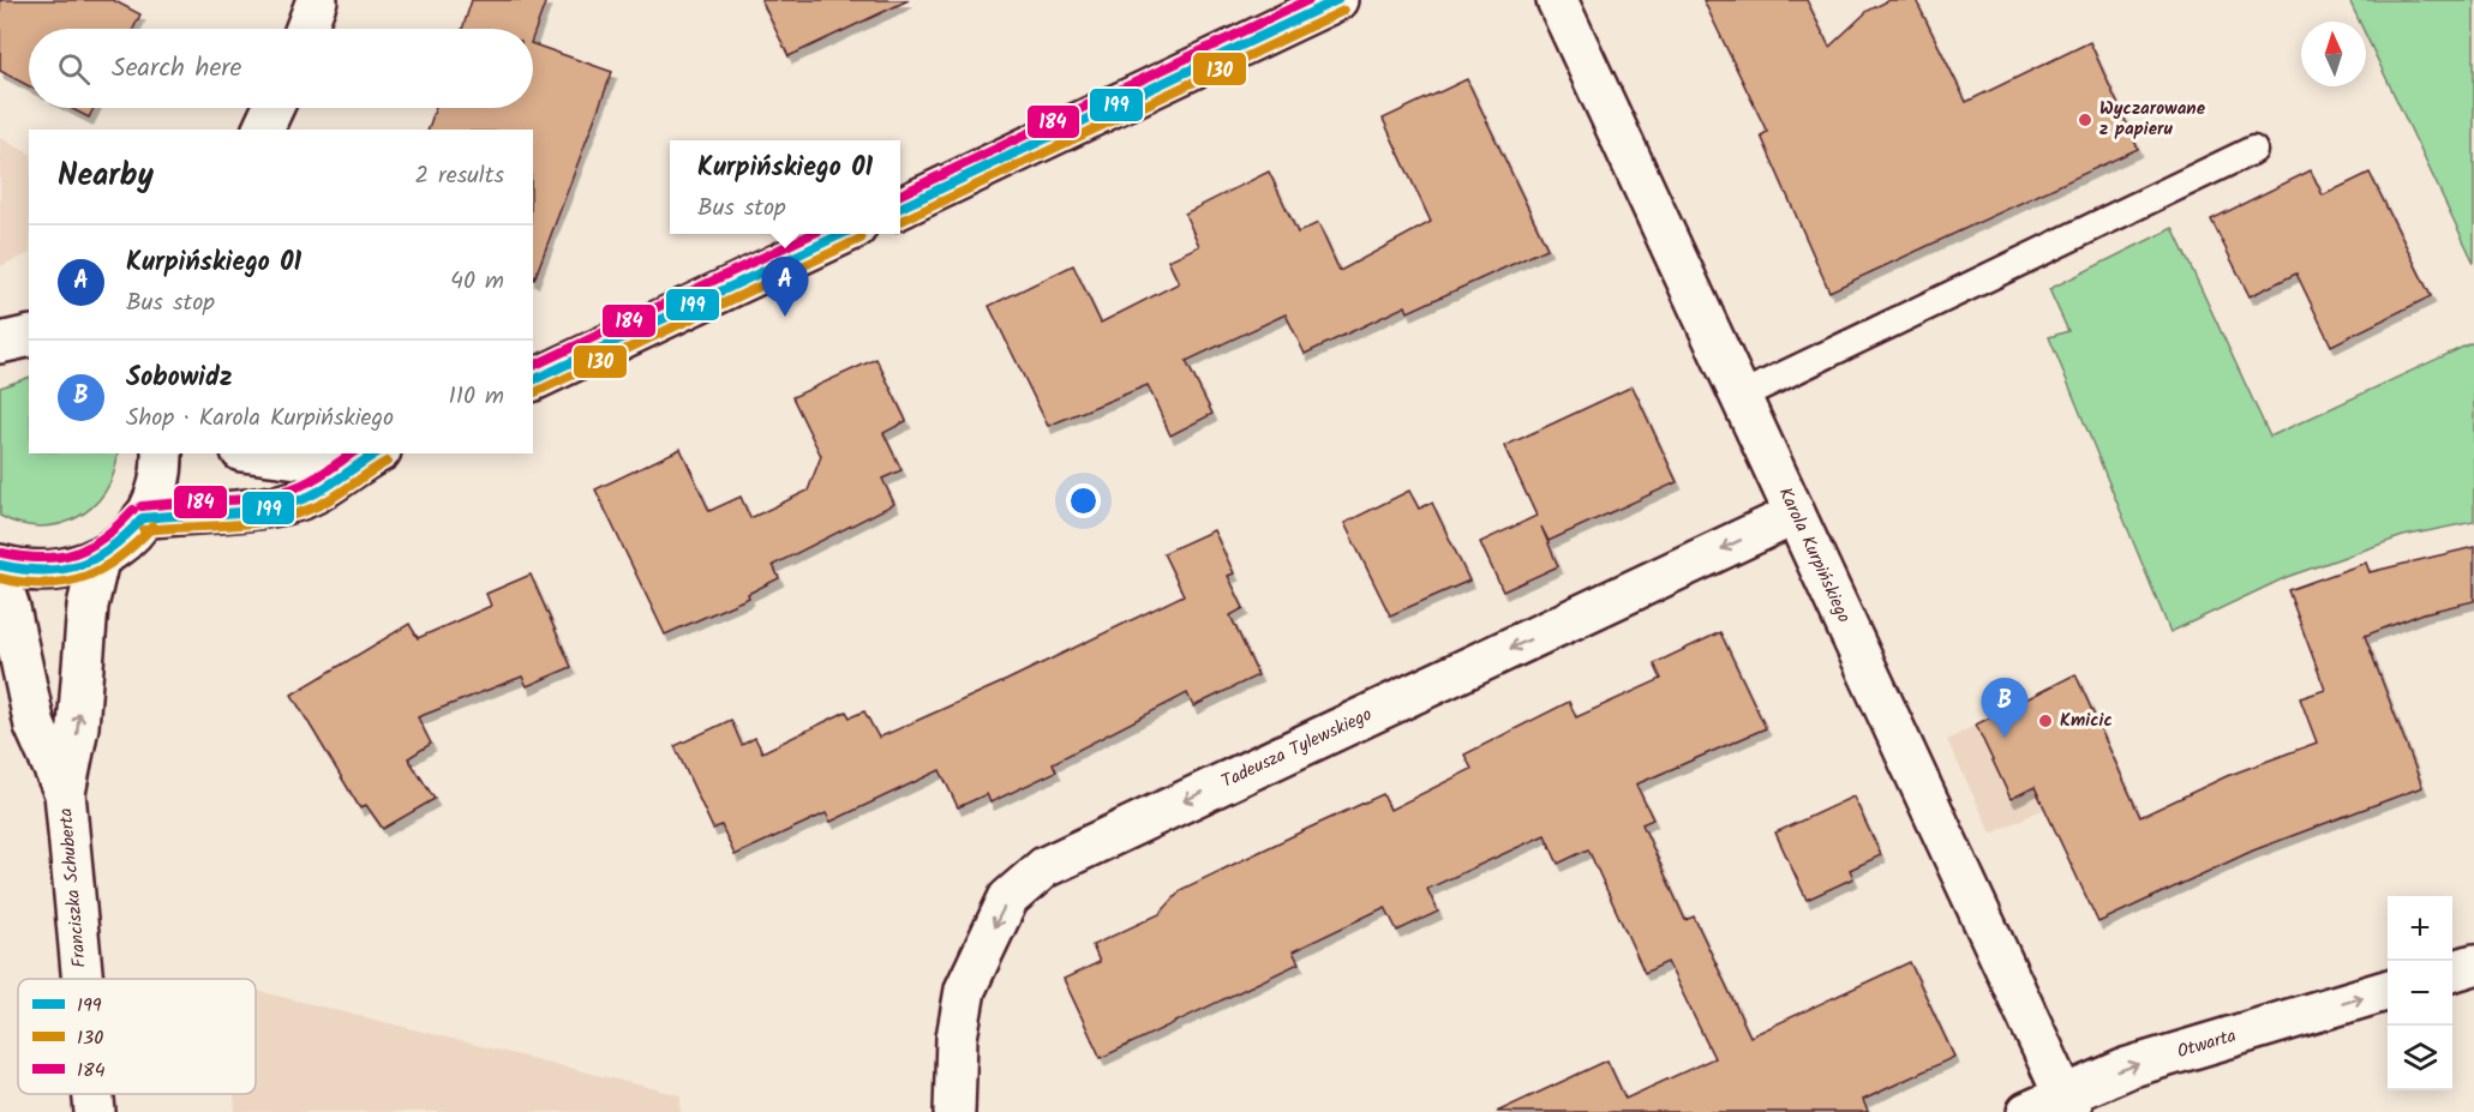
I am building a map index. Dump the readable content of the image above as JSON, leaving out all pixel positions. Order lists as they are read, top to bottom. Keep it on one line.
{"streets":{"street":["Karola Kurpińskiego","Tadeusza Tylewskiego","Franciszka Schuberta","Otwarta"]},"crossings":[["Karola Kurpińskiego","Tadeusza Tylewskiego"],["Karola Kurpińskiego","Otwarta"]],"one_way":["Tadeusza Tylewskiego","Otwarta"],"places":["Wyczarowane z papieru","Kmicic"],"lines":["transit line 199","transit line 184","transit line 130"],"legend":["199","130","184"],"north":"top","page":{"search":"Search here","heading":["Nearby","2 results"],"popup":["Kurpińskiego 01","Bus stop"],"list":[{"mark":"A","name":"Kurpińskiego 01","note":"Bus stop","value":"40 m"},{"mark":"B","name":"Sobowidz","note":"Shop · Karola Kurpińskiego","value":"110 m"}],"pins":["A","B"],"map_buttons":["+","−"]}}
